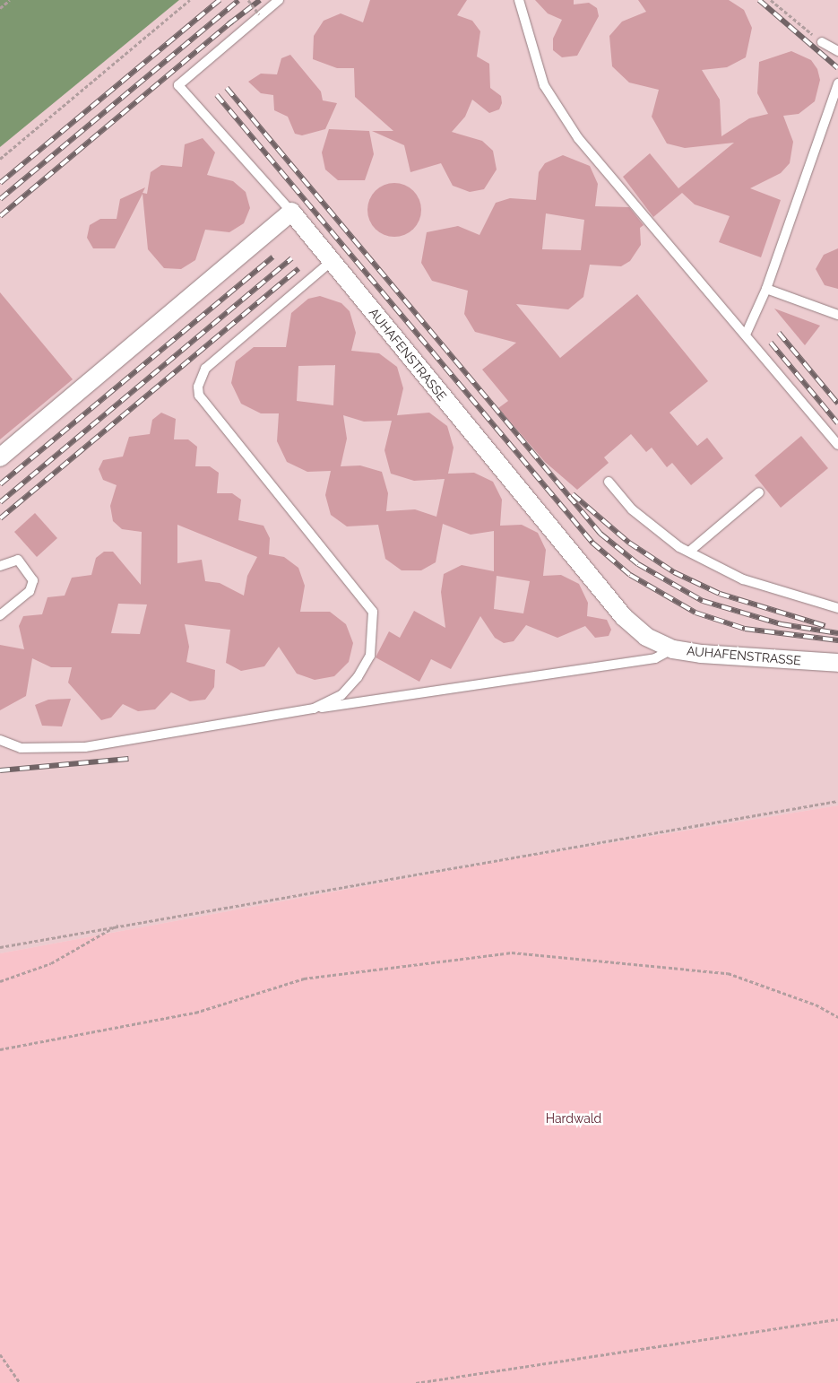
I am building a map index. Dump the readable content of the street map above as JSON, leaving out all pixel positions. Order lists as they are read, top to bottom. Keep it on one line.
{"streets":{"street":["AUHAFENSTRASSE"]},"parks":["Hardwald"]}
